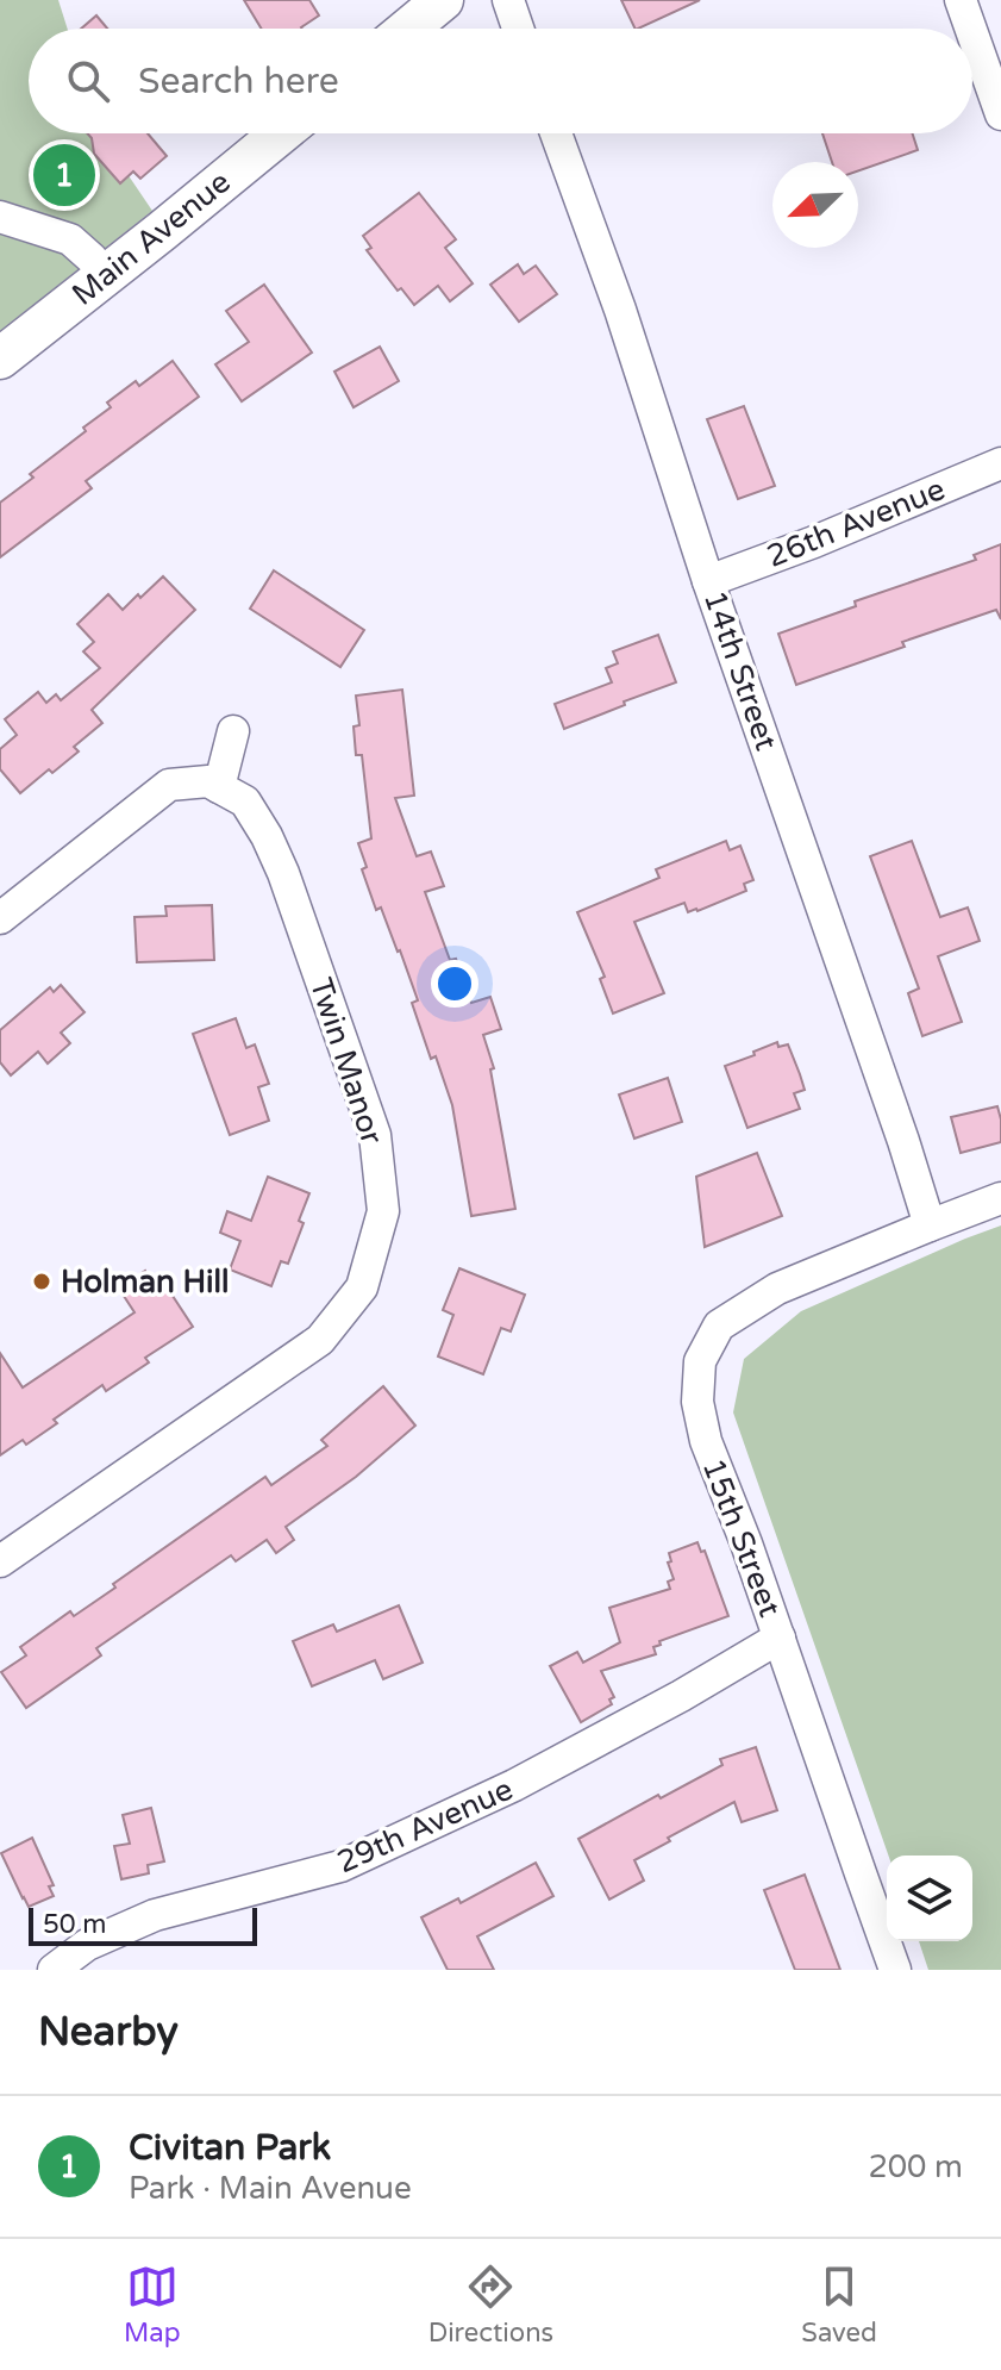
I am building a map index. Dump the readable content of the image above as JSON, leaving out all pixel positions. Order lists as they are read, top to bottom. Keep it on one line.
{"streets":{"main road":["Main Avenue"],"street":["26th Avenue","14th Street","Twin Manor","15th Street","29th Avenue"]},"crossings":[["26th Avenue","14th Street"],["14th Street","15th Street"],["15th Street","29th Avenue"]],"places":["Holman Hill"],"scale_bar":"50 m","north":"bottom left","page":{"search":"Search here","pins":"1","scale":"50 m","heading":"Nearby","list":[{"mark":"1","name":"Civitan Park","note":"Park · Main Avenue","value":"200 m"}],"nav":["Map","Directions","Saved"]}}
